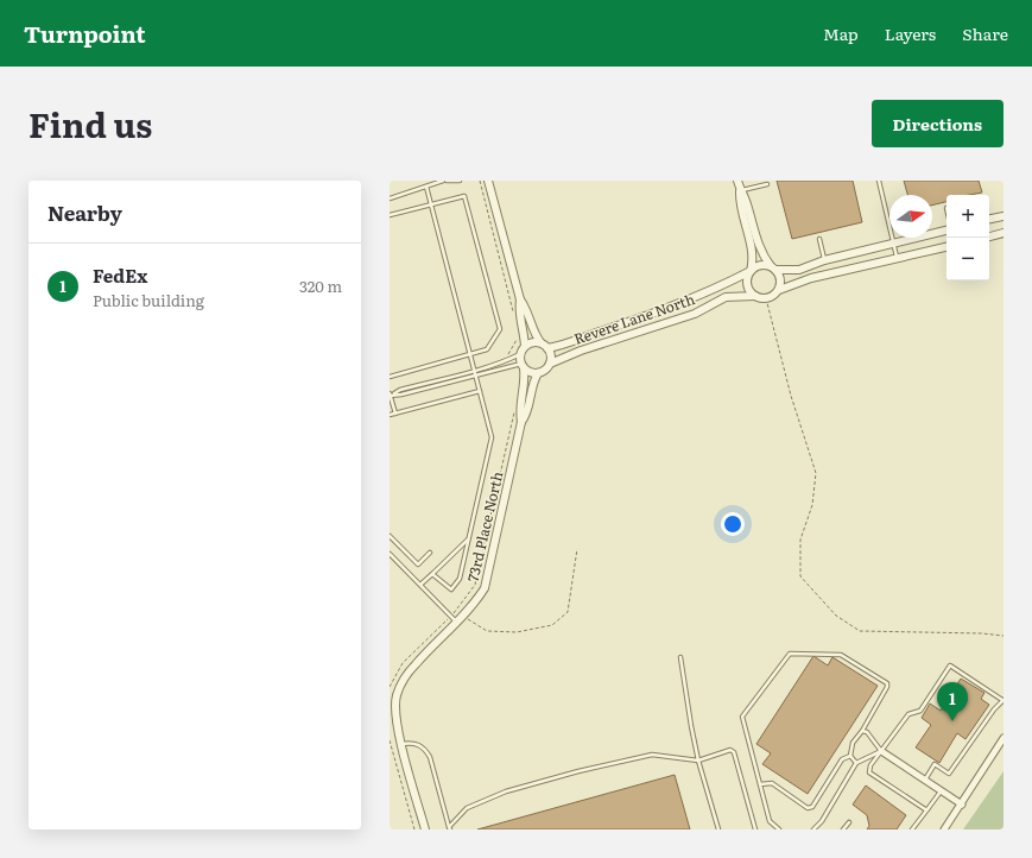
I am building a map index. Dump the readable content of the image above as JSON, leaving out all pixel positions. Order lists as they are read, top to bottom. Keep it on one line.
{"streets":{"street":["Revere Lane North","73rd Place North"]},"crossings":[["Revere Lane North","73rd Place North"]],"north":"right","page":{"header":"Turnpoint","nav":["Map","Layers","Share"],"title":"Find us","buttons":"Directions","heading":"Nearby","map_buttons":["+","−"],"list":[{"mark":"1","name":"FedEx","note":"Public building","value":"320 m"}],"pins":"1"}}
